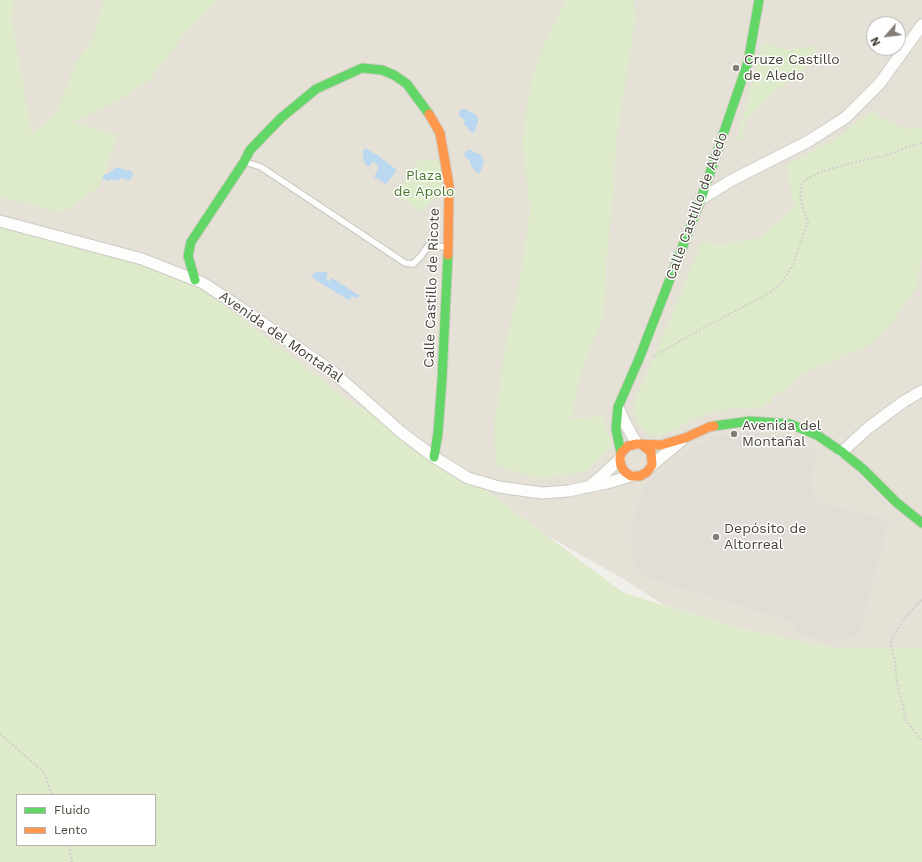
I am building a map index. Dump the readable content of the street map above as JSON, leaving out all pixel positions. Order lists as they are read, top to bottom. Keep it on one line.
{"streets":{"street":["Calle Castillo de Aledo","Calle Castillo de Ricote","Avenida del Montañal"]},"crossings":[["Calle Castillo de Aledo","Avenida del Montañal"],["Calle Castillo de Ricote","Avenida del Montañal"]],"parks":["Plaza de Apolo"],"places":["Cruze Castillo de Aledo","Avenida del Montañal","Depósito de Altorreal"],"legend":["Fluido","Lento"],"north":"bottom left"}
